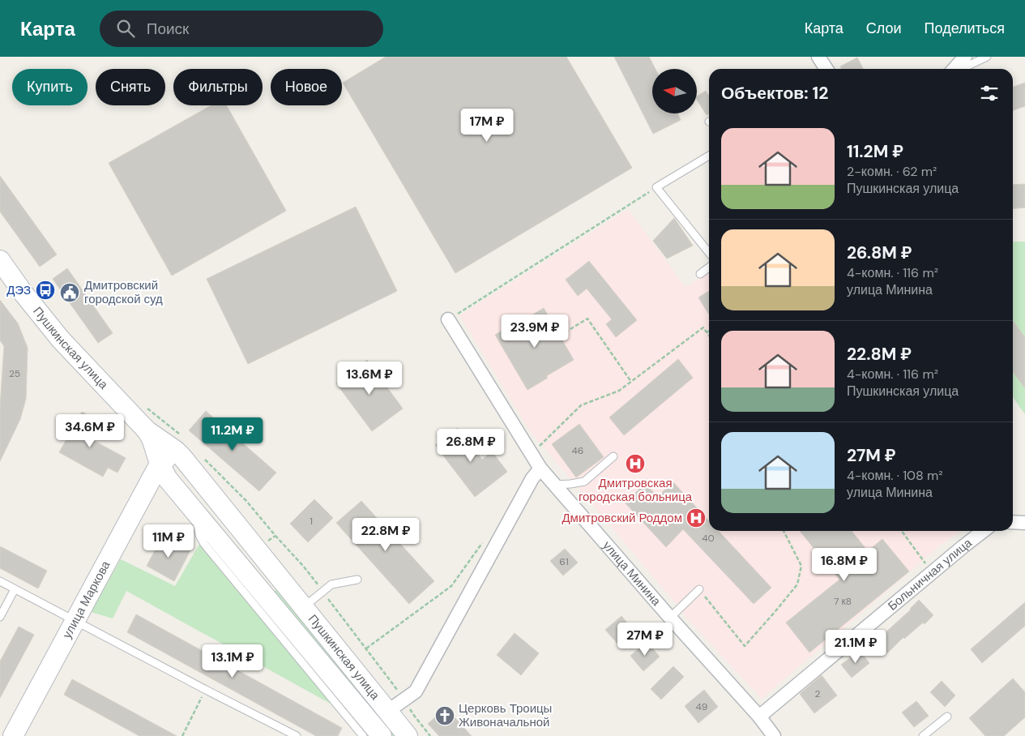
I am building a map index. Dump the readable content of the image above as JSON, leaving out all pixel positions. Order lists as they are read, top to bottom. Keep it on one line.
{"streets":{"main road":["Пушкинская улица","улица Маркова"],"street":["улица Минина","Больничная улица"]},"crossings":[["Пушкинская улица","улица Маркова"],["улица Минина","Больничная улица"]],"places":{"bus stop":["ДЭЗ"],"public building":["Дмитровский городской суд"],"hospital":["Дмитровская городская больница","Дмитровский Роддом"],"church":["Церковь Троицы Живоначальной"]},"house_numbers":["25","46","1","40","61","7 к8","2","49"],"north":"left","page":{"header":"Карта","search":"Поиск","nav":["Карта","Слои","Поделиться"],"chip":["Купить","Снять","Фильтры","Новое"],"heading":"Объектов: 12","price":["17M ₽","23.9M ₽","13.6M ₽","34.6M ₽","11.2M ₽","26.8M ₽","22.8M ₽","11M ₽","16.8M ₽","27M ₽","21.1M ₽","13.1M ₽"],"list":[{"name":"11.2M ₽","note":"2-комн. · 62 m² · Пушкинская улица"},{"name":"26.8M ₽","note":"4-комн. · 116 m² · улица Минина"},{"name":"22.8M ₽","note":"4-комн. · 116 m² · Пушкинская улица"},{"name":"27M ₽","note":"4-комн. · 108 m² · улица Минина"}]}}
